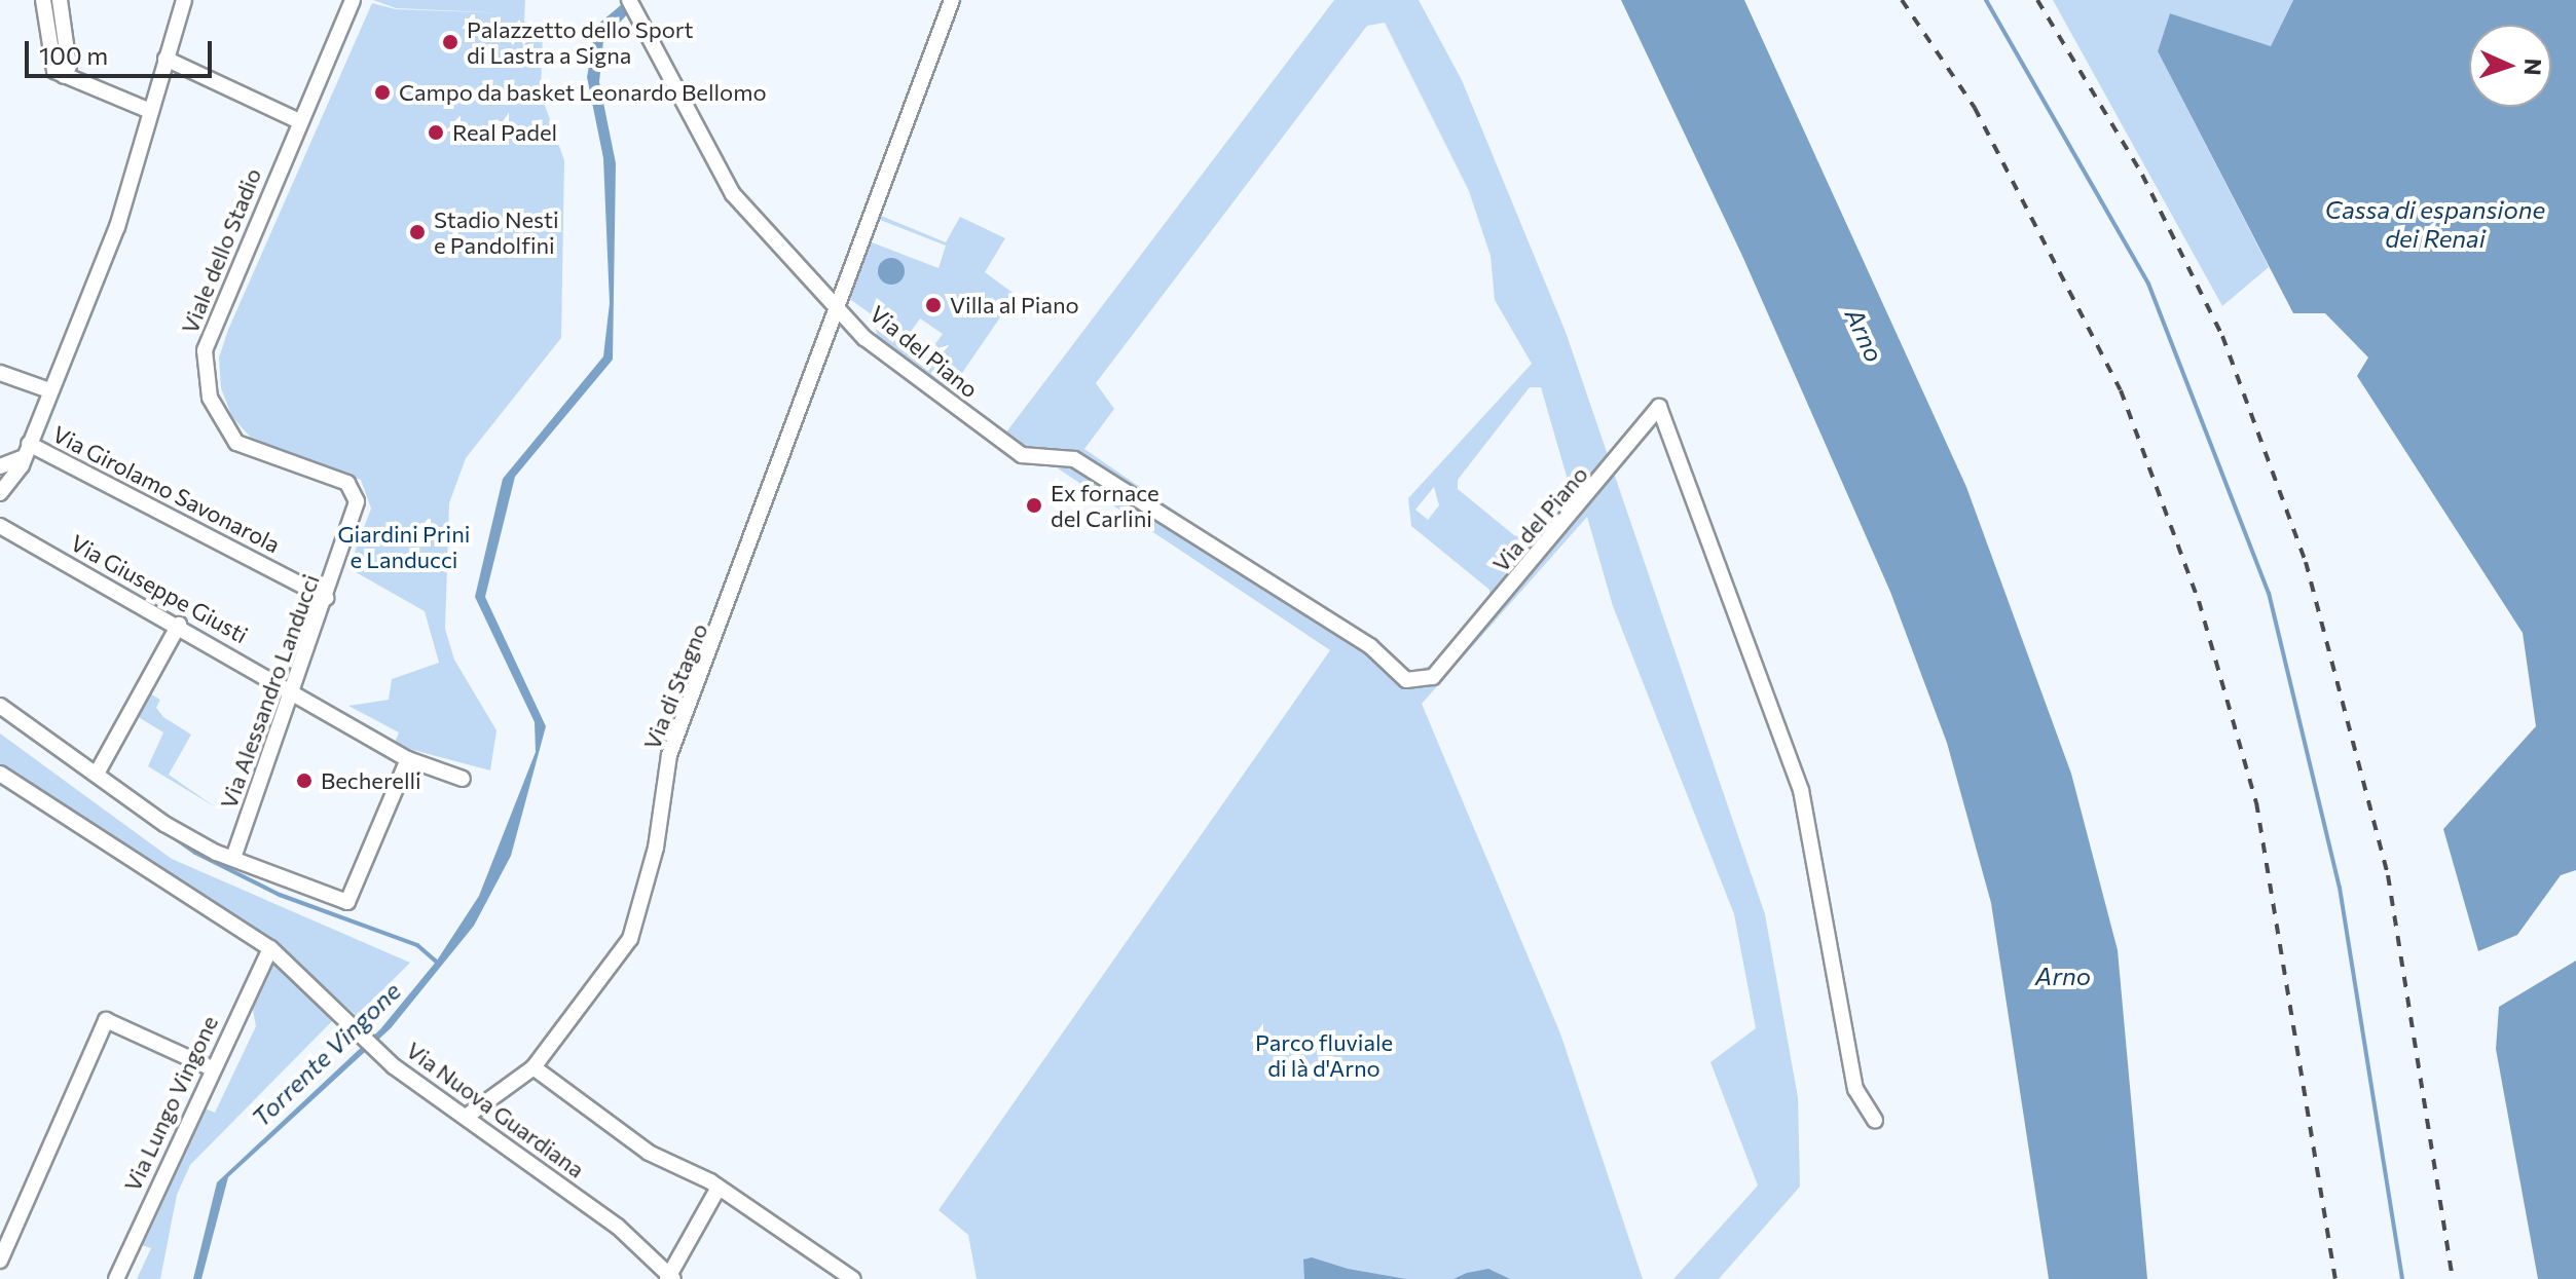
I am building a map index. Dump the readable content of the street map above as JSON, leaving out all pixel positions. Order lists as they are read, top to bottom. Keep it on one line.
{"streets":{"street":["Viale dello Stadio","Via del Piano","Via Girolamo Savonarola","Via Giuseppe Giusti","Via di Stagno","Via Alessandro Landucci","Via Lungo Vingone","Via Nuova Guardiana"]},"crossings":[["Viale dello Stadio","Via Alessandro Landucci"],["Via del Piano","Via di Stagno"],["Via Girolamo Savonarola","Via Alessandro Landucci"],["Via Giuseppe Giusti","Via Alessandro Landucci"],["Via di Stagno","Via Nuova Guardiana"],["Via Lungo Vingone","Via Nuova Guardiana"]],"water":["Cassa di espansione dei Renai","Arno","Torrente Vingone"],"parks":["Giardini Prini e Landucci","Parco fluviale di là d'Arno"],"places":["Palazzetto dello Sport di Lastra a Signa","Campo da basket Leonardo Bellomo","Real Padel","Stadio Nesti e Pandolfini","Villa al Piano","Ex fornace del Carlini","Becherelli"],"scale_bar":"100 m","north":"right"}
